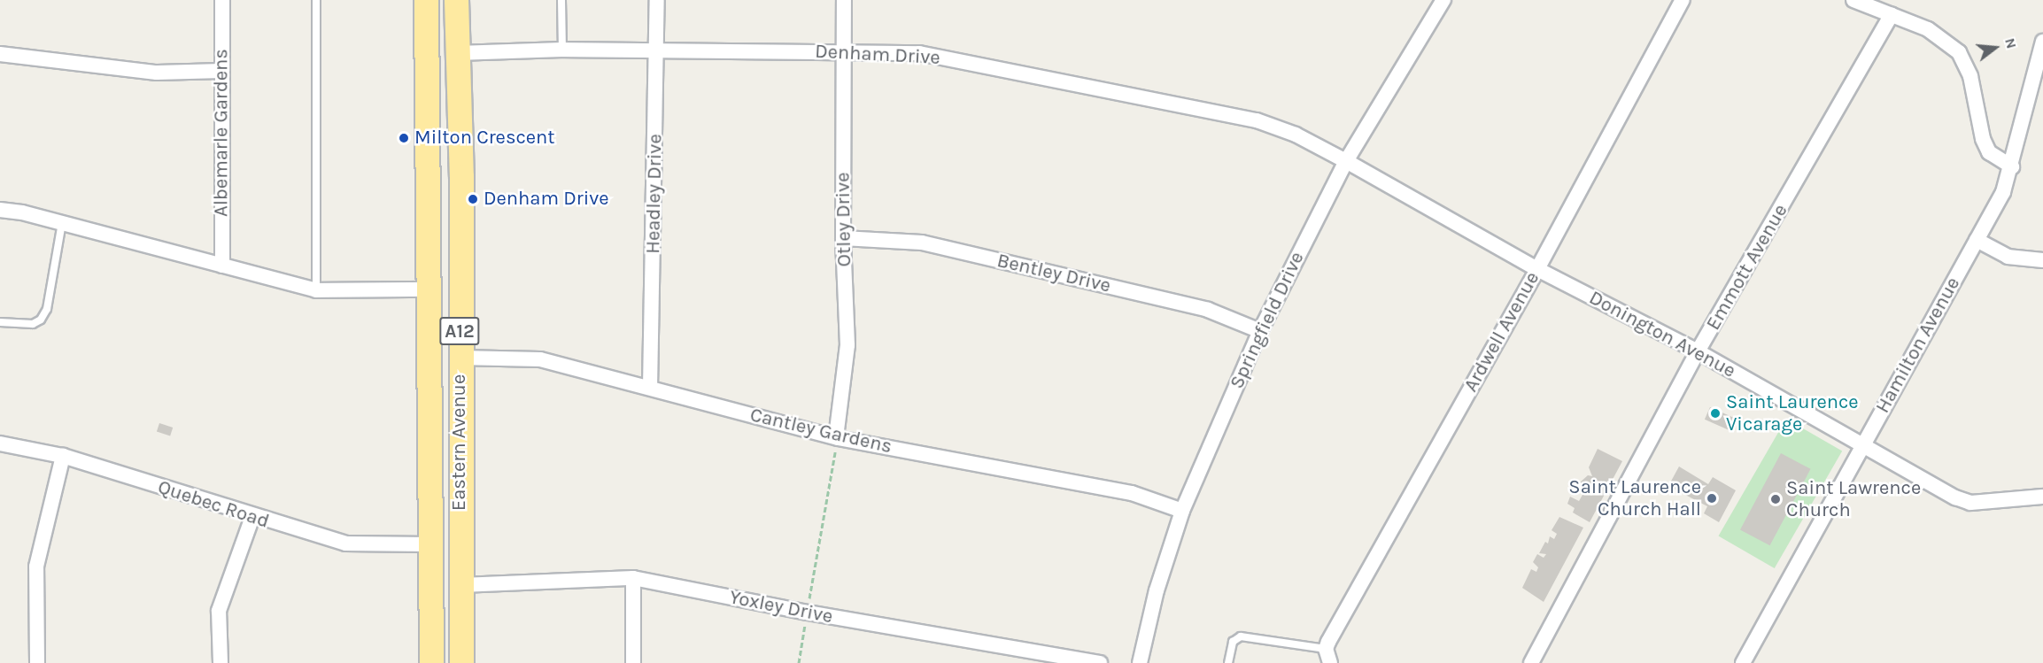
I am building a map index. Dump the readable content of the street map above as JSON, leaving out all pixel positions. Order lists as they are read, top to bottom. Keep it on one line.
{"streets":{"highway":["A12","Eastern Avenue"],"street":["Denham Drive","Albemarle Gardens","Headley Drive","Otley Drive","Emmott Avenue","Bentley Drive","Springfield Drive","Ardwell Avenue","Donington Avenue","Hamilton Avenue","Cantley Gardens","Quebec Road","Yoxley Drive"]},"crossings":[["Denham Drive","Headley Drive"],["Denham Drive","Otley Drive"],["Denham Drive","Springfield Drive"],["Denham Drive","Donington Avenue"],["Denham Drive","Eastern Avenue"],["Headley Drive","Cantley Gardens"],["Otley Drive","Bentley Drive"],["Otley Drive","Cantley Gardens"],["Emmott Avenue","Donington Avenue"],["Bentley Drive","Springfield Drive"],["Springfield Drive","Donington Avenue"],["Springfield Drive","Cantley Gardens"],["Ardwell Avenue","Donington Avenue"],["Donington Avenue","Hamilton Avenue"],["Cantley Gardens","Eastern Avenue"],["Eastern Avenue","Quebec Road"],["Eastern Avenue","Yoxley Drive"]],"places":["Milton Crescent","Denham Drive","Saint Laurence Vicarage","Saint Laurence Church Hall","Saint Lawrence Church"],"north":"right"}
